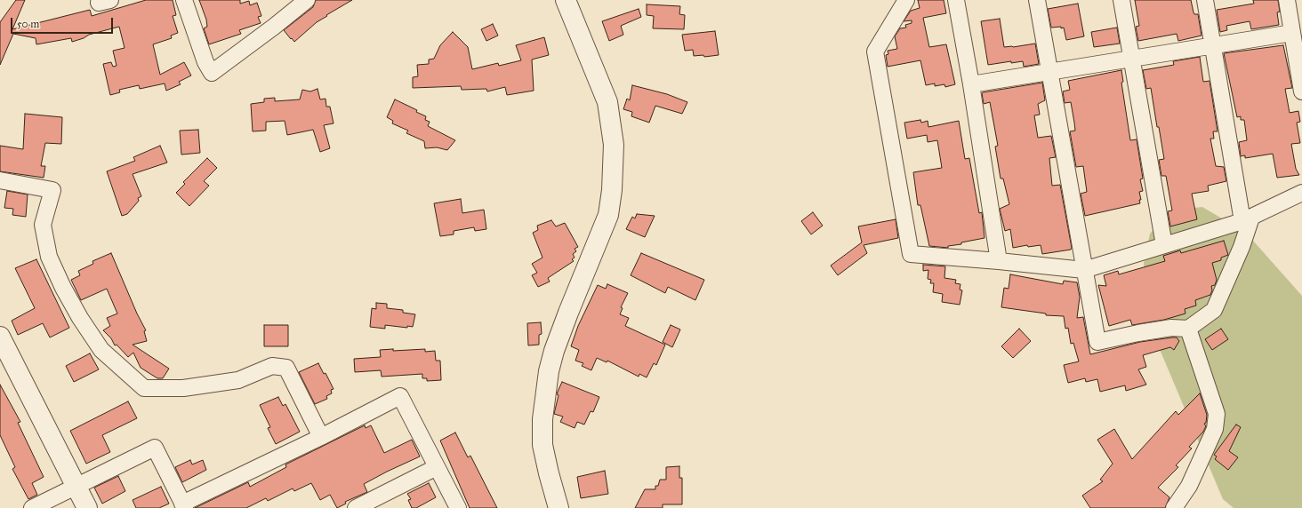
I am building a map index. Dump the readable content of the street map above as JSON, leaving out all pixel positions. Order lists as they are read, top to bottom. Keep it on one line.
{"scale_bar":"50 m"}
